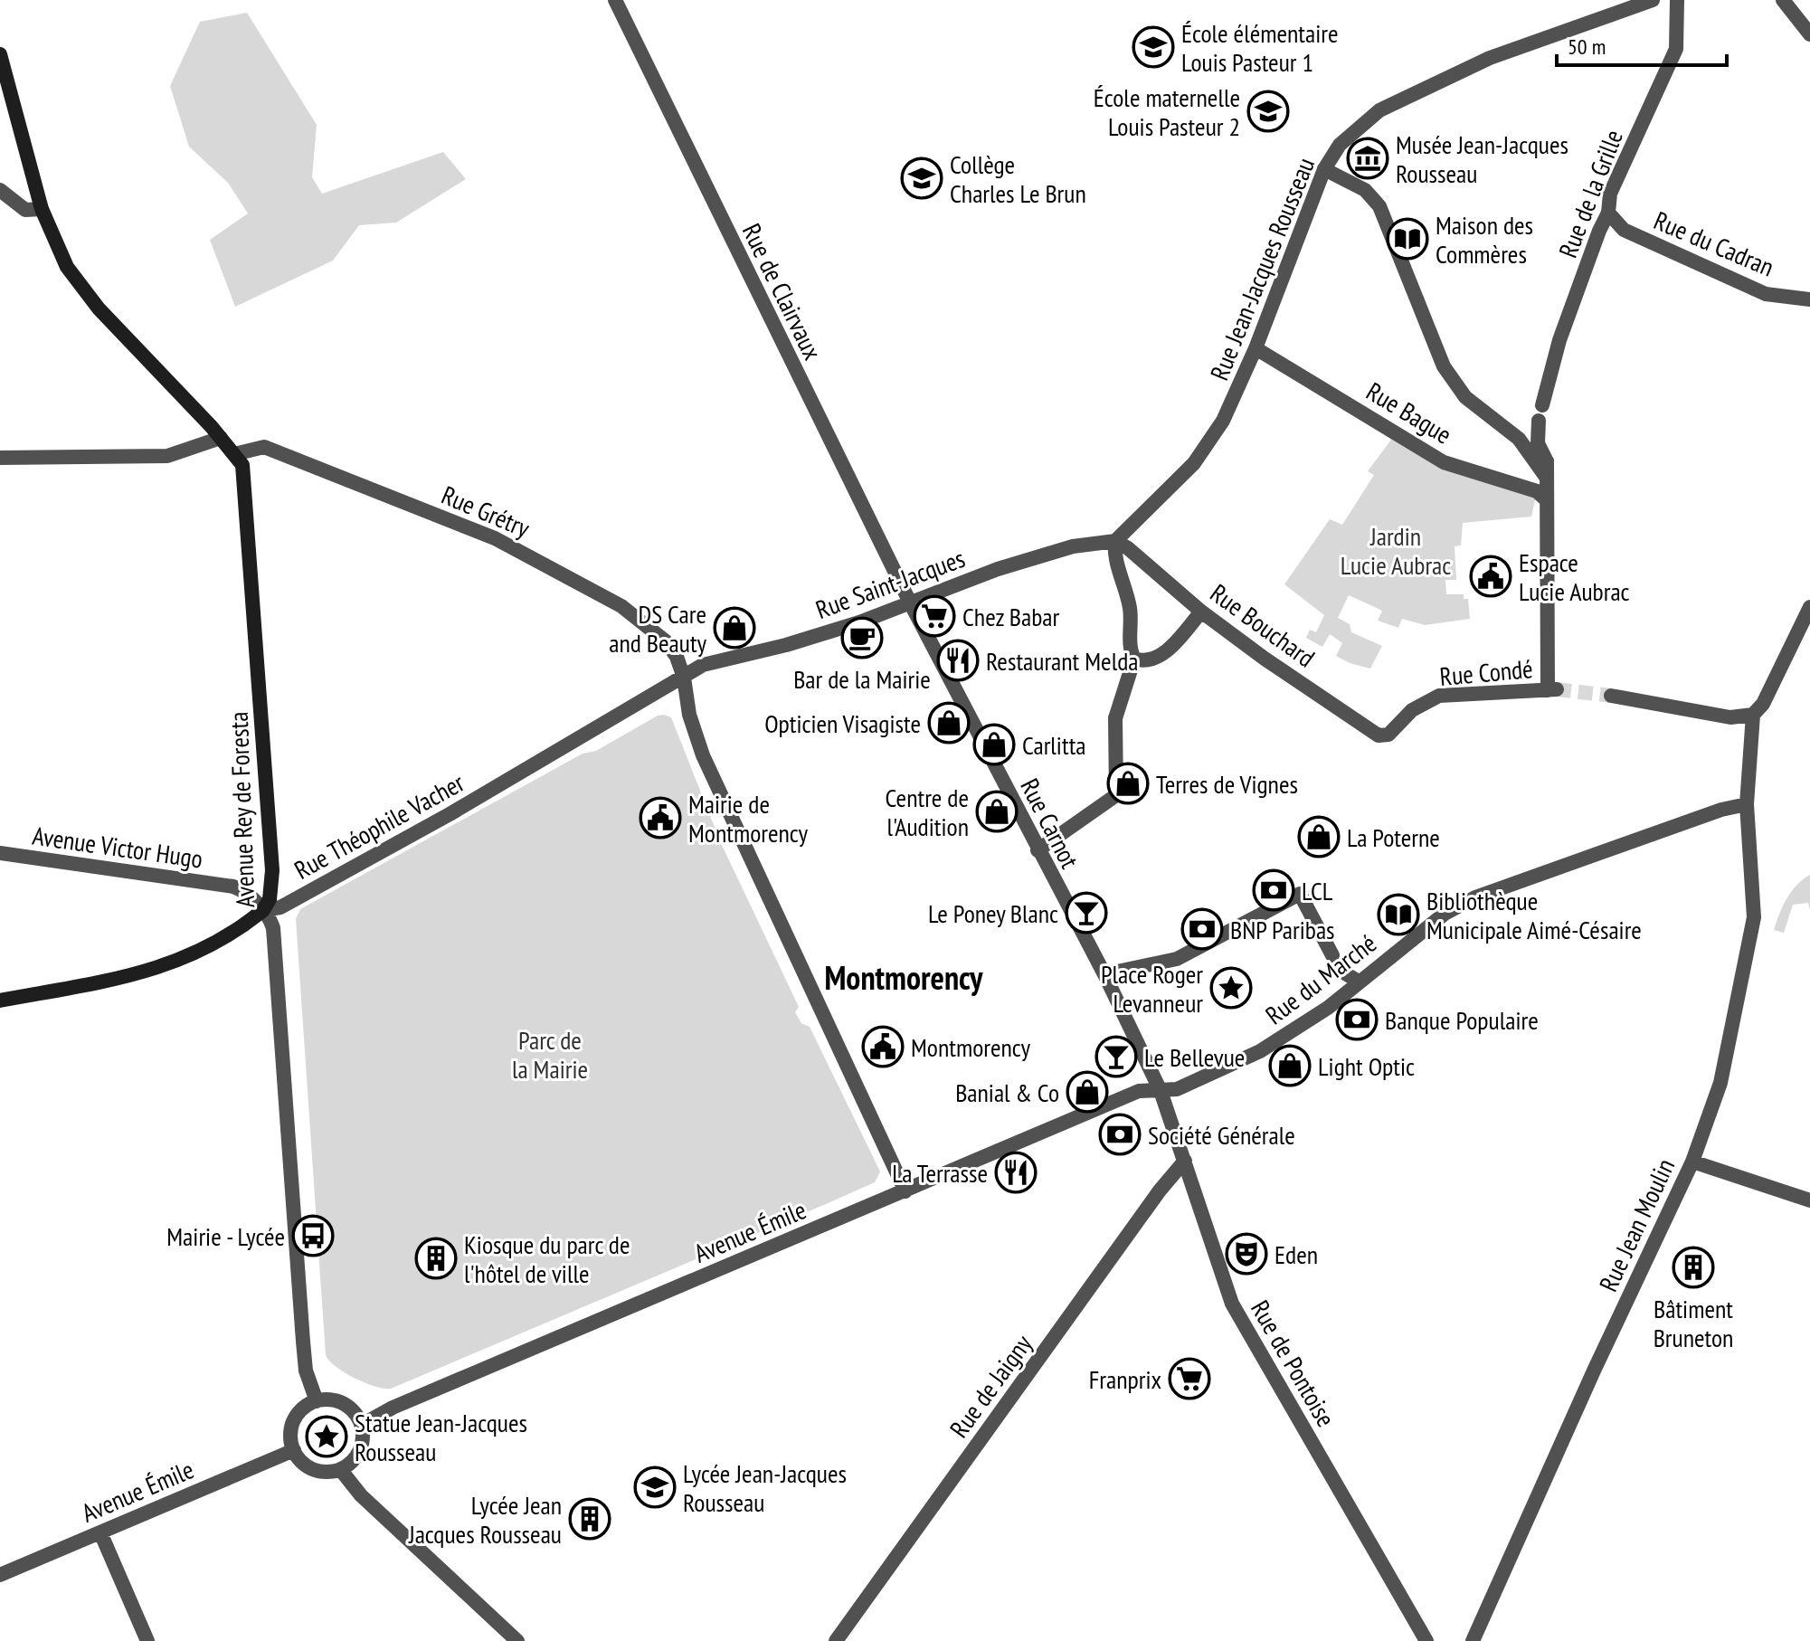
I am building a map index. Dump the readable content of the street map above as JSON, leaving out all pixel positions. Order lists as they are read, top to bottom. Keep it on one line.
{"streets":{"main road":["Avenue Rey de Foresta","Rue Théophile Vacher"],"street":["Rue de la Grille","Rue du Cadran","Rue Jean-Jacques Rousseau","Rue de Clairvaux","Rue Bague","Rue Grétry","Rue Saint-Jacques","Rue Bouchard","Rue Condé","Rue Carnot","Avenue Victor Hugo","Rue du Marché","Rue Jean Moulin","Avenue Émile","Rue de Pontoise","Rue de Jaigny"]},"crossings":[["Rue de la Grille","Rue du Cadran"],["Rue Jean-Jacques Rousseau","Rue Bague"],["Rue Jean-Jacques Rousseau","Rue Saint-Jacques"],["Rue Jean-Jacques Rousseau","Rue Bouchard"],["Rue de Clairvaux","Rue Saint-Jacques"],["Rue de Clairvaux","Rue Carnot"],["Rue Bague","Rue Condé"],["Rue Grétry","Rue Saint-Jacques"],["Rue Grétry","Avenue Rey de Foresta"],["Rue Grétry","Rue Théophile Vacher"],["Rue Grétry","Avenue Émile"],["Rue Saint-Jacques","Rue Bouchard"],["Rue Saint-Jacques","Rue Carnot"],["Rue Saint-Jacques","Rue Théophile Vacher"],["Rue Bouchard","Rue Condé"],["Avenue Rey de Foresta","Rue Théophile Vacher"],["Avenue Rey de Foresta","Avenue Victor Hugo"],["Avenue Rey de Foresta","Avenue Émile"],["Rue Carnot","Rue du Marché"],["Rue Carnot","Avenue Émile"],["Rue Carnot","Rue de Pontoise"],["Rue Théophile Vacher","Avenue Victor Hugo"],["Rue du Marché","Rue Jean Moulin"],["Rue du Marché","Avenue Émile"],["Rue du Marché","Rue de Pontoise"],["Avenue Émile","Rue de Pontoise"],["Rue de Pontoise","Rue de Jaigny"]],"districts":["Montmorency"],"parks":["Jardin Lucie Aubrac","Parc de la Mairie"],"places":{"school or university":["École élémentaire Louis Pasteur 1","École maternelle Louis Pasteur 2","Collège Charles Le Brun","Lycée Jean-Jacques Rousseau"],"museum":["Musée Jean-Jacques Rousseau"],"library":["Maison des Commères","Bibliothèque Municipale Aimé-Césaire"],"public building":["Espace Lucie Aubrac","Mairie de Montmorency","Montmorency"],"supermarket":["Chez Babar","Franprix"],"shop":["DS Care and Beauty","Opticien Visagiste","Carlitta","Terres de Vignes","Centre de l'Audition","La Poterne","Light Optic","Banial & Co"],"cafe":["Bar de la Mairie"],"restaurant":["Restaurant Melda","La Terrasse"],"bank":["LCL","BNP Paribas","Banque Populaire","Société Générale"],"bar":["Le Poney Blanc","Le Bellevue"],"place":["Place Roger Levanneur","Statue Jean-Jacques Rousseau"],"bus stop":["Mairie - Lycée"],"theatre":["Eden"],"building":["Kiosque du parc de l'hôtel de ville","Bâtiment Bruneton","Lycée Jean Jacques Rousseau"]},"scale_bar":"50 m"}
